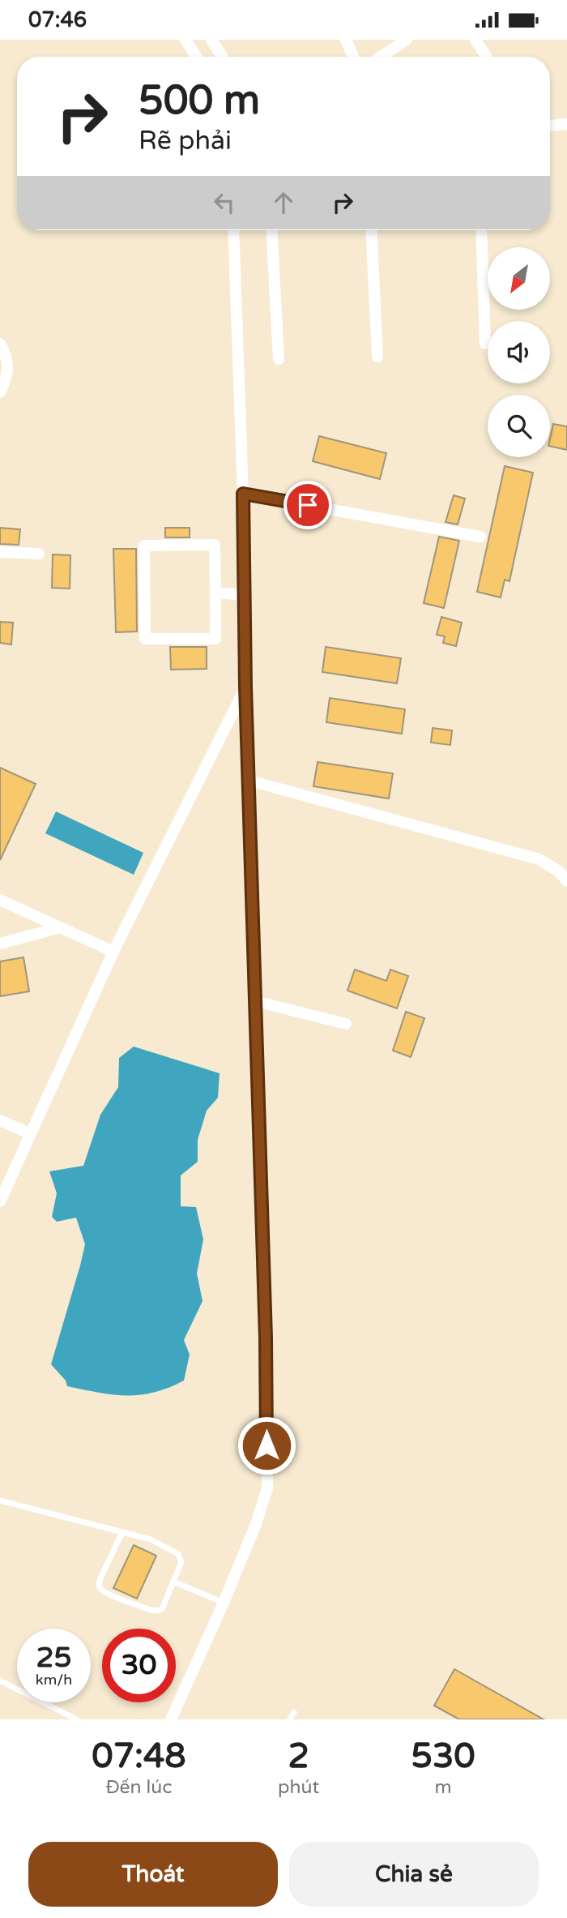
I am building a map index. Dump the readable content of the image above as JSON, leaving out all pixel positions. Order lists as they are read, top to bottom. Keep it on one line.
{"north":"bottom left","page":{"status":"07:46","turn":["500 m","Rẽ phải"],"speed":"25 km/h","limit":"30","eta":["07:48","Đến lúc","2","phút","530","m"],"buttons":["Thoát","Chia sẻ"]}}
